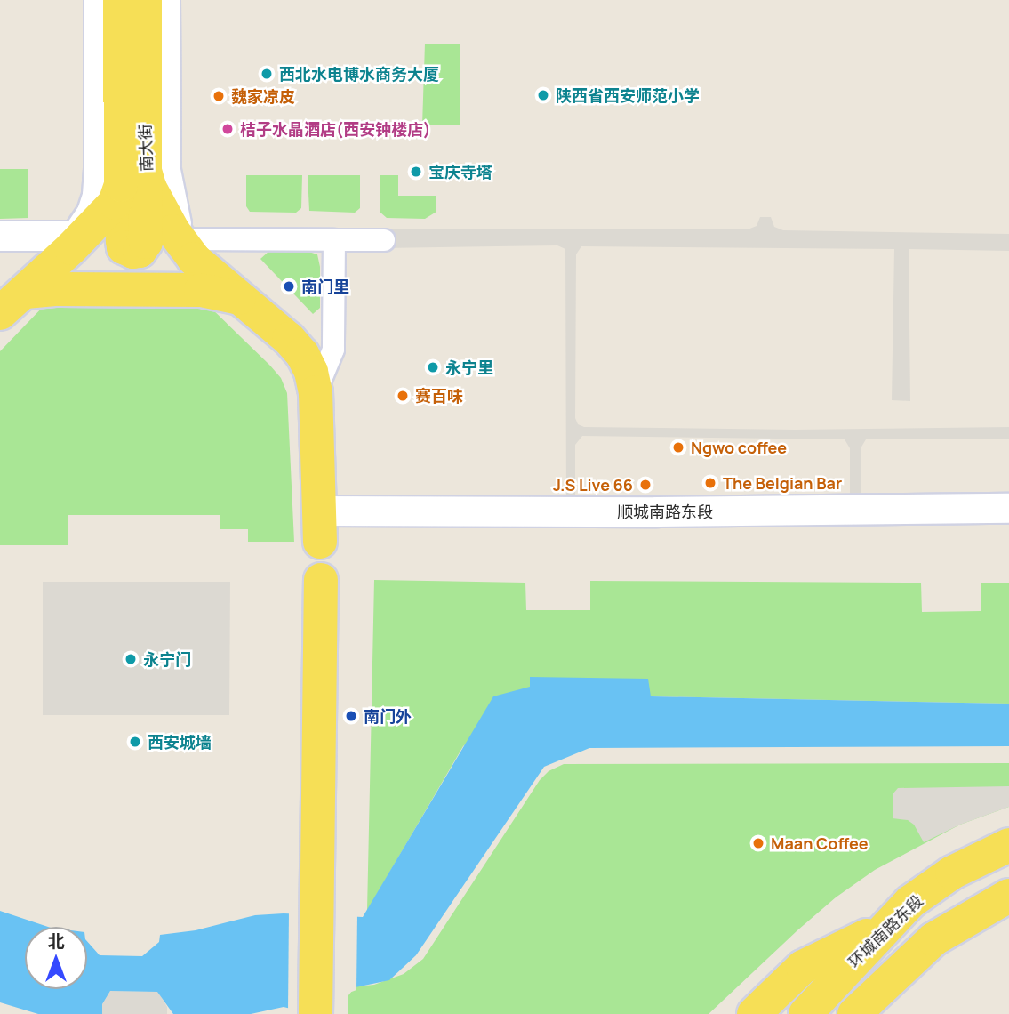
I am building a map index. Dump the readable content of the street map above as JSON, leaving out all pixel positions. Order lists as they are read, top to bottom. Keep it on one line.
{"streets":{"main road":["南大街","环城南路东段"],"street":["顺城南路东段"]},"crossings":[["南大街","顺城南路东段"]],"places":["西北水电博水商务大厦","陕西省西安师范小学","魏家凉皮","桔子水晶酒店(西安钟楼店)","宝庆寺塔","南门里","永宁里","赛百味","Ngwo coffee","The Belgian Bar","J.S Live 66","永宁门","南门外","西安城墙","Maan Coffee"],"north":"top"}
